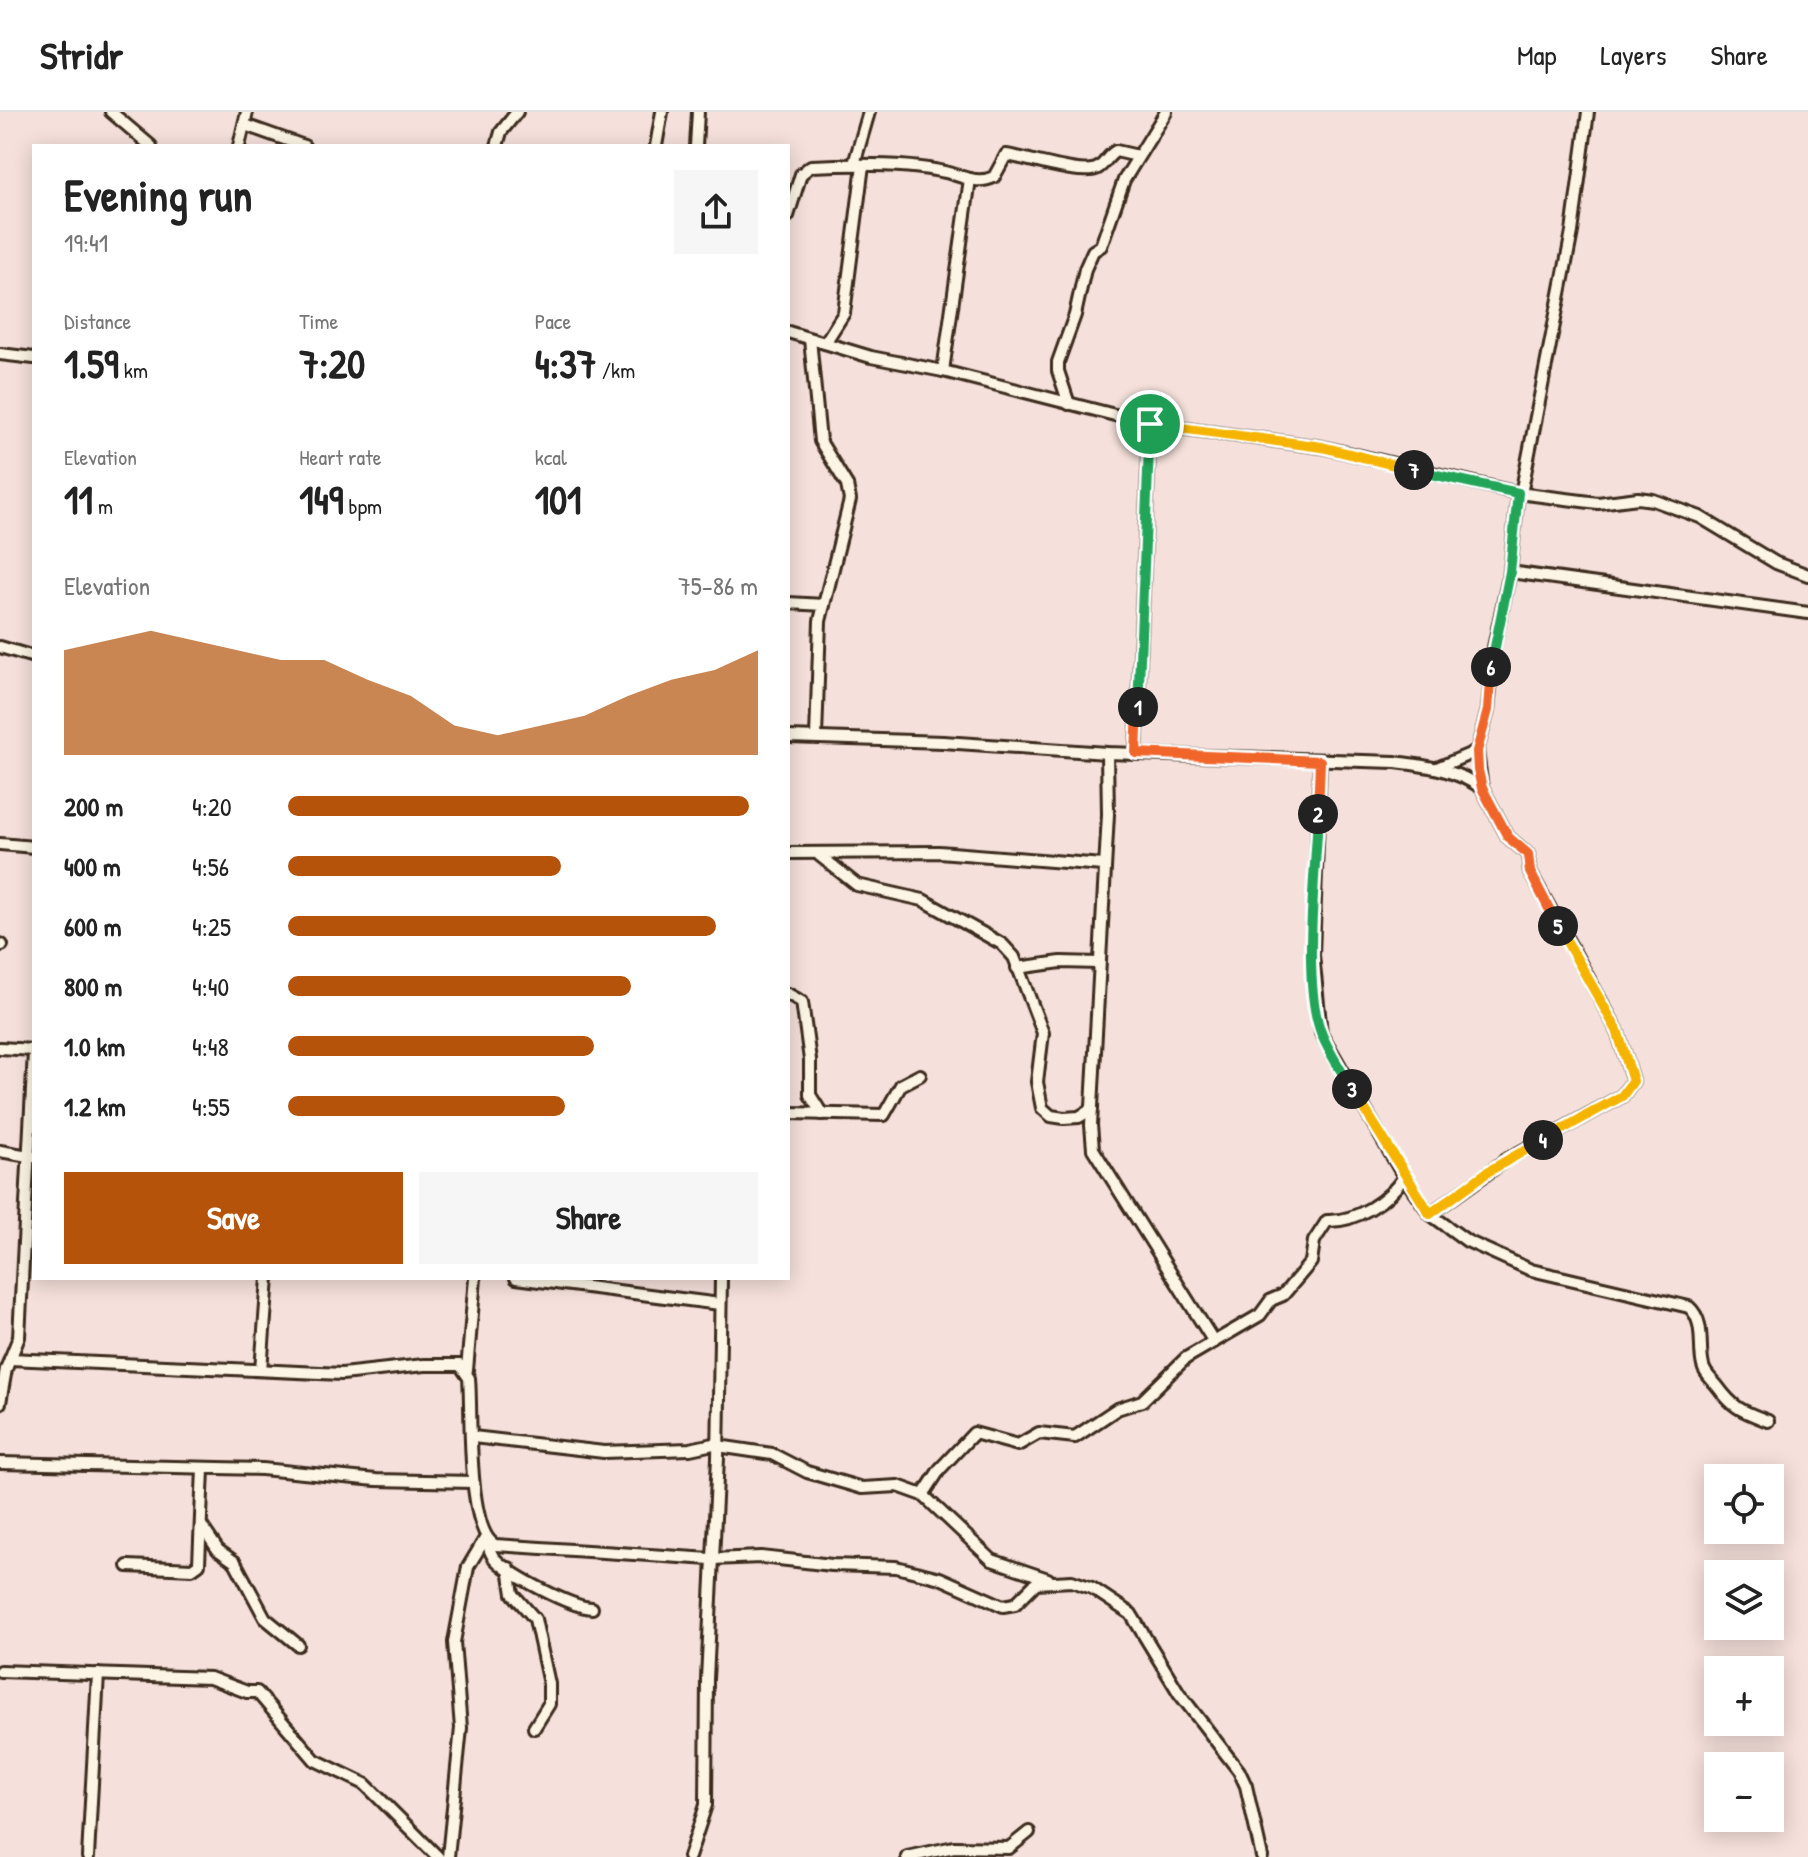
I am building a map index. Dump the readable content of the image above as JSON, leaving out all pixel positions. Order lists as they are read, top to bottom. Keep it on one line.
{"page":{"header":"Stridr","nav":["Map","Layers","Share"],"heading":["Evening run","19:41"],"stats":[["Distance","1.59 km"],["Time","7:20"],["Pace","4:37 /km"],["Elevation","11 m"],["Heart rate","149 bpm"],["kcal","101"]],"pins":["7","6","1","2","5","3","4"],"chart":["Elevation","75–86 m"],"list":[{"name":"200 m","note":"4:20"},{"name":"400 m","note":"4:56"},{"name":"600 m","note":"4:25"},{"name":"800 m","note":"4:40"},{"name":"1.0 km","note":"4:48"},{"name":"1.2 km","note":"4:55"}],"buttons":["Save","Share"],"map_buttons":["+","−"]}}
